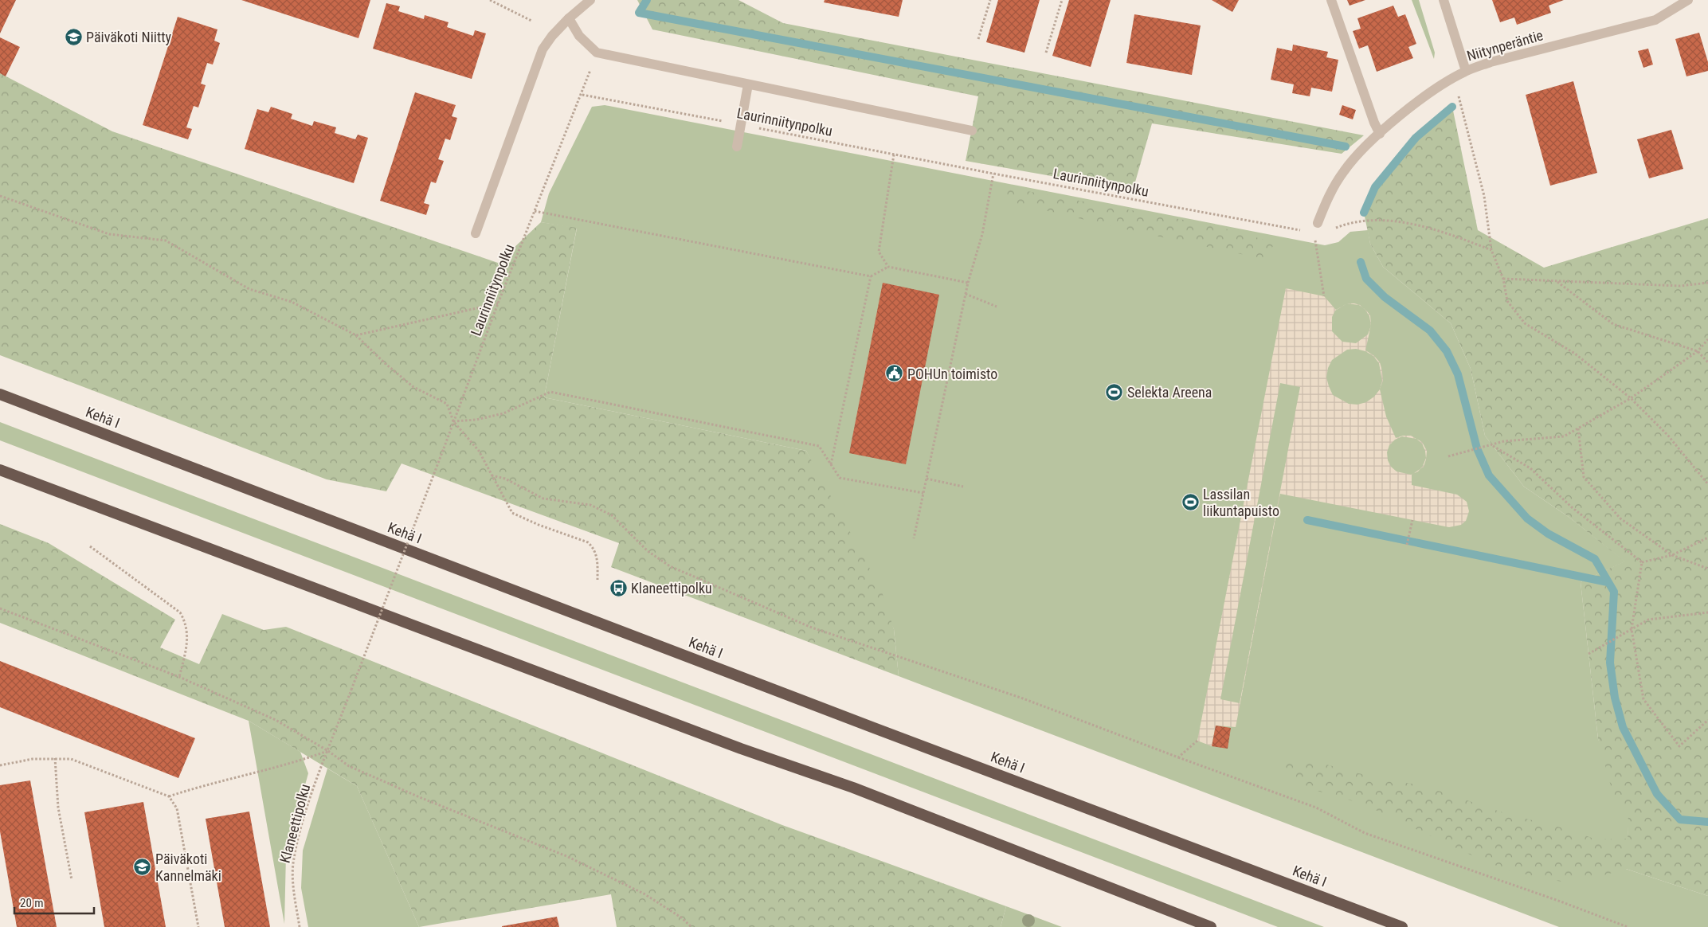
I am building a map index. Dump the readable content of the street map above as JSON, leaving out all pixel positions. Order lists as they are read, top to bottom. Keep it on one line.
{"streets":{"highway":["Kehä I"],"street":["Niitynperäntie"],"path":["Laurinniitynpolku","Klaneettipolku"]},"crossings":[["Laurinniitynpolku","Klaneettipolku"]],"places":{"school or university":["Päiväkoti Niitty","Päiväkoti Kannelmäki"],"public building":["POHUn toimisto"],"sports":["Selekta Areena","Lassilan liikuntapuisto"],"bus stop":["Klaneettipolku"]},"scale_bar":"20 m"}
